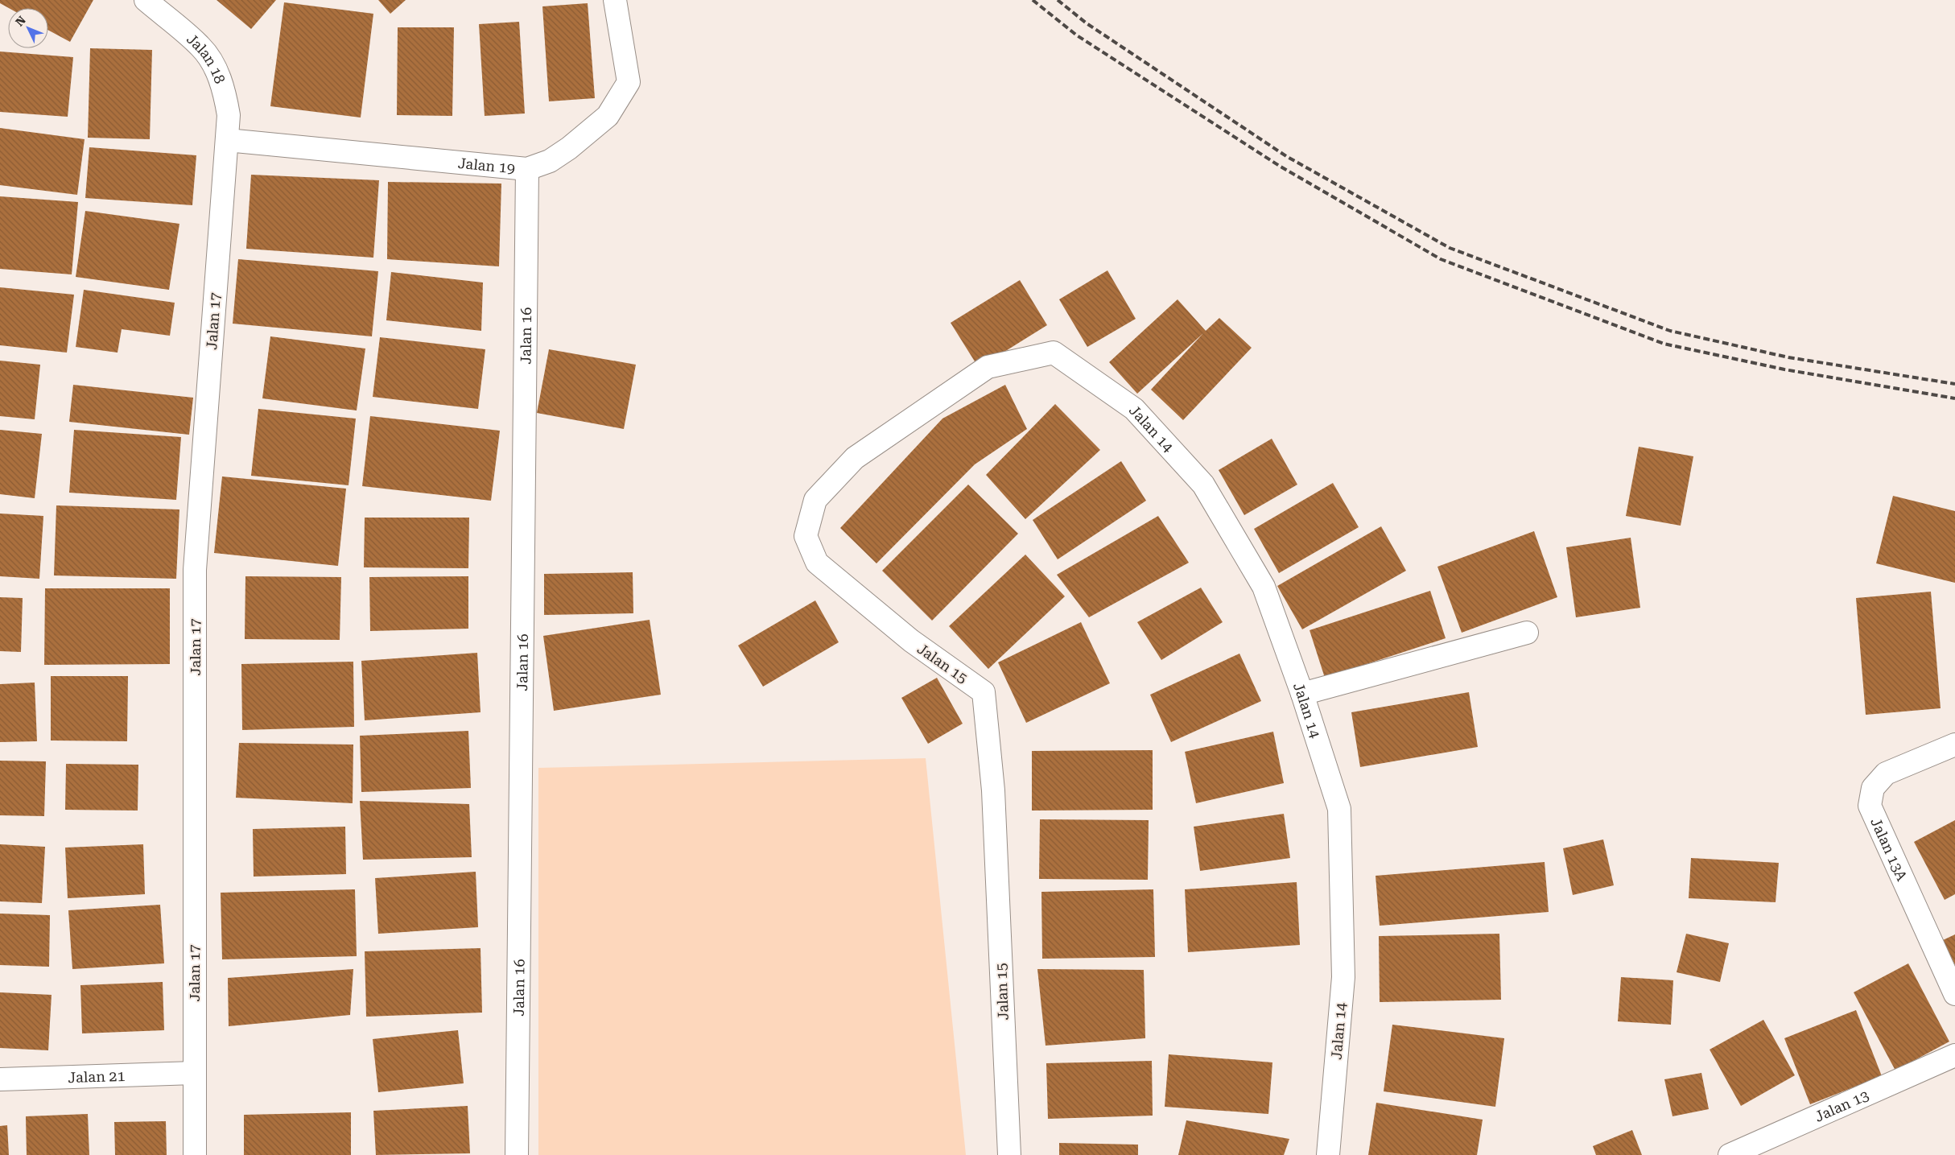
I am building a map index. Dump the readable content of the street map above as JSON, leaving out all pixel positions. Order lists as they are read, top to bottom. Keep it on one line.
{"streets":{"street":["Jalan 18","Jalan 19","Jalan 17","Jalan 16","Jalan 14","Jalan 15","Jalan 13A","Jalan 21","Jalan 13"]},"crossings":[["Jalan 18","Jalan 19"],["Jalan 18","Jalan 17"],["Jalan 19","Jalan 17"],["Jalan 19","Jalan 16"],["Jalan 17","Jalan 21"],["Jalan 14","Jalan 15"]],"north":"top left"}
